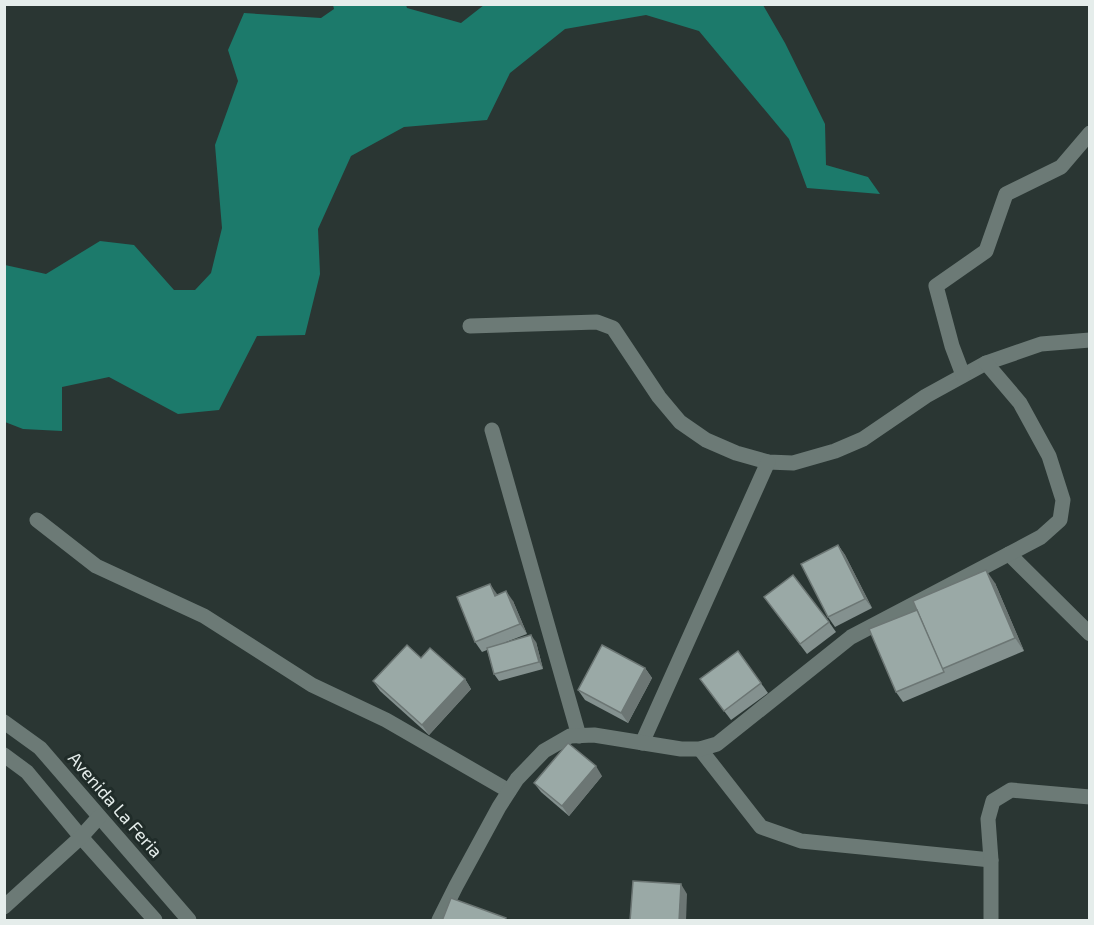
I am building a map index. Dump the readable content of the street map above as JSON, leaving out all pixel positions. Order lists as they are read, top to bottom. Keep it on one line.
{"streets":{"street":["Avenida La Feria"]}}
